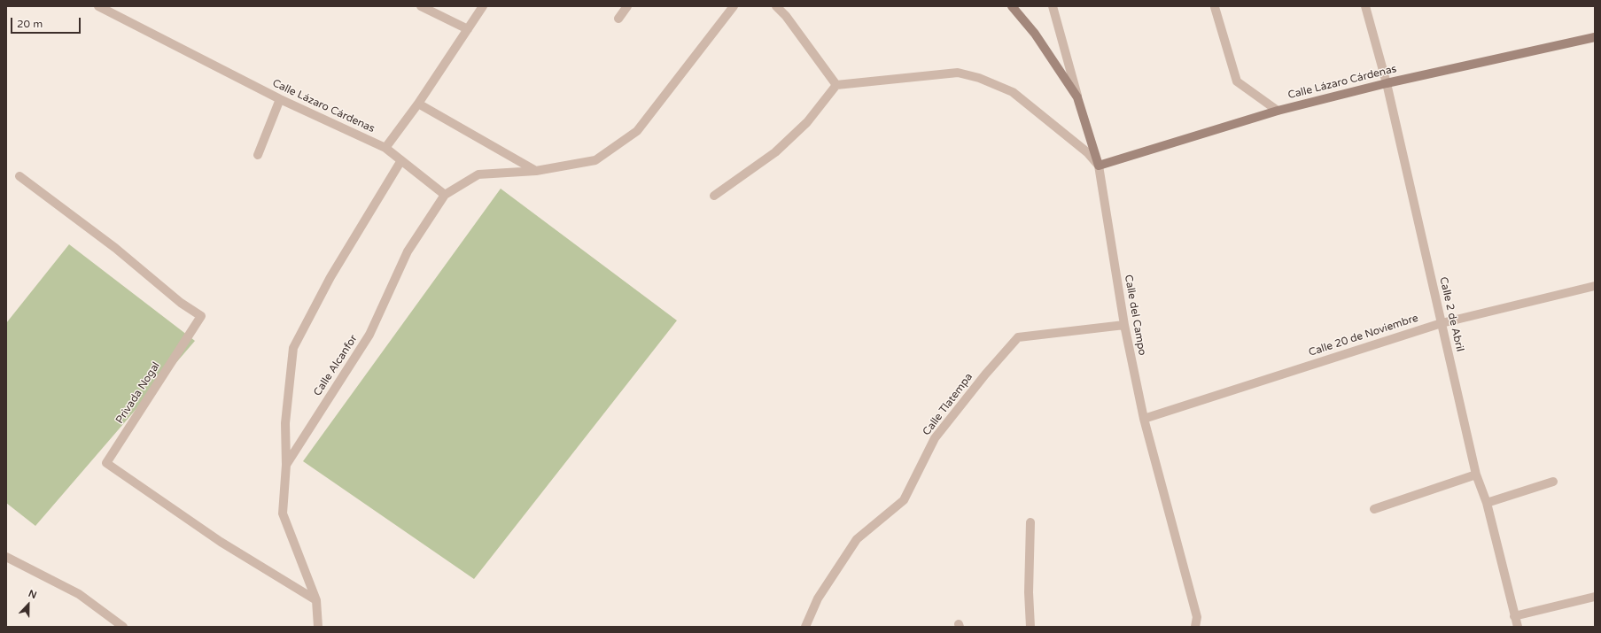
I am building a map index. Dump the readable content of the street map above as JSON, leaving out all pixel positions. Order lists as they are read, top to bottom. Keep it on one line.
{"streets":{"street":["Calle Lázaro Cárdenas","Calle 2 de Abril","Calle del Campo","Calle 20 de Noviembre","Calle Alcanfor","Privada Nogal","Calle Tlatempa"]},"crossings":[["Calle Lázaro Cárdenas","Calle 2 de Abril"],["Calle Lázaro Cárdenas","Calle del Campo"],["Calle 2 de Abril","Calle 20 de Noviembre"],["Calle del Campo","Calle 20 de Noviembre"],["Calle del Campo","Calle Tlatempa"],["Calle Alcanfor","Privada Nogal"]],"scale_bar":"20 m","north":"top"}
